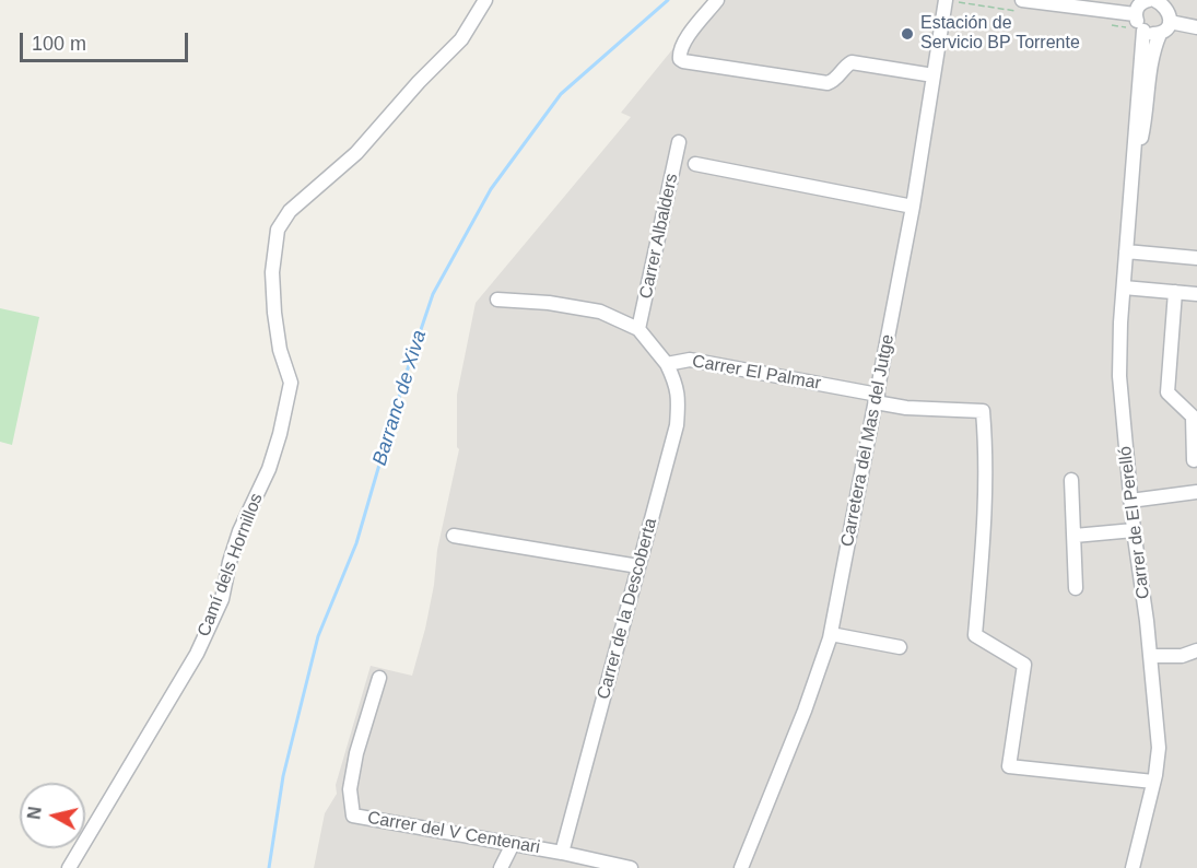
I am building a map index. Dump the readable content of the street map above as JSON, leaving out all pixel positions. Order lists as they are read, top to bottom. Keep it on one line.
{"streets":{"street":["Carrer Albalders","Carrer El Palmar","Carretera del Mas del Jutge","Carrer de El Perelló","Camí dels Hornillos","Carrer de la Descoberta","Carrer del V Centenari"]},"crossings":[["Carrer Albalders","Carrer El Palmar"],["Carrer El Palmar","Carretera del Mas del Jutge"],["Carrer El Palmar","Carrer de El Perelló"],["Carrer El Palmar","Carrer de la Descoberta"],["Carrer de la Descoberta","Carrer del V Centenari"]],"water":["Barranc de Xiva"],"places":["Estación de Servicio BP Torrente"],"scale_bar":"100 m","north":"left"}
